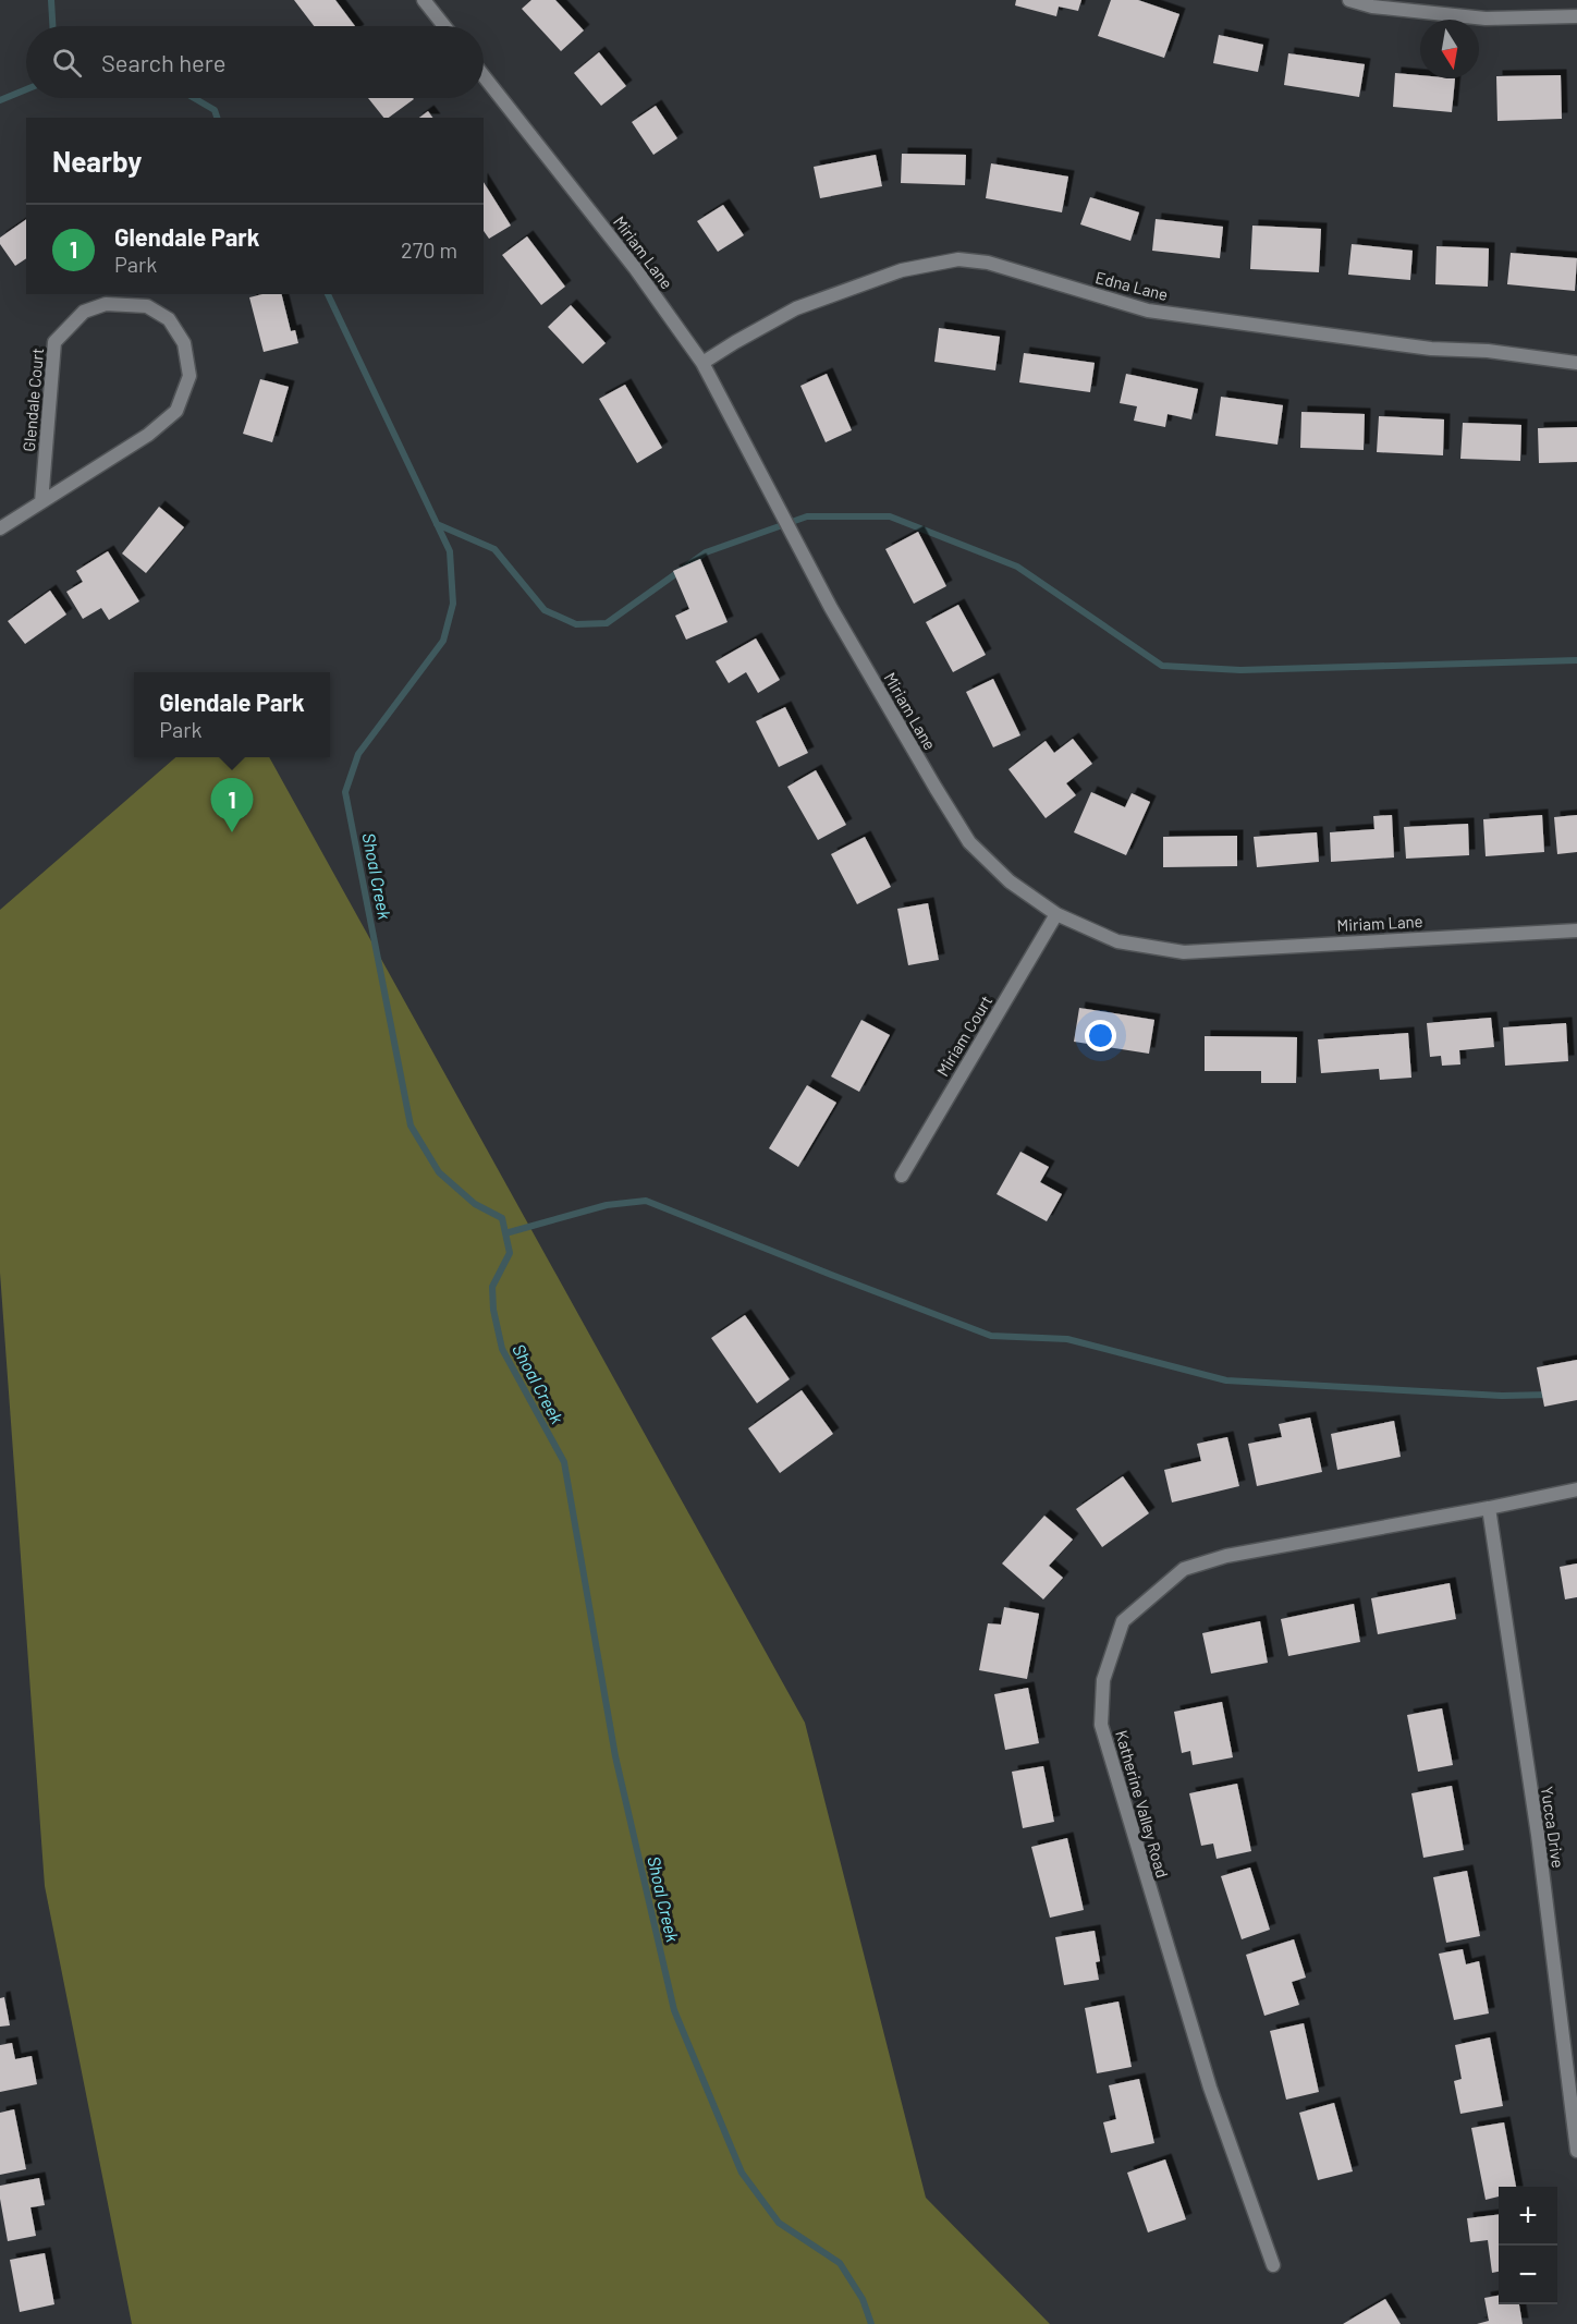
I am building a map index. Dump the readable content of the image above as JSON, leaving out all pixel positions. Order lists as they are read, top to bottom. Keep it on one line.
{"streets":{"street":["Miriam Lane","Edna Lane","Glendale Court","Miriam Court","Katherine Valley Road","Yucca Drive"]},"crossings":[["Miriam Lane","Edna Lane"],["Miriam Lane","Miriam Court"],["Katherine Valley Road","Yucca Drive"]],"water":["Shoal Creek"],"north":"bottom","page":{"search":"Search here","heading":"Nearby","list":[{"mark":"1","name":"Glendale Park","note":"Park","value":"270 m"}],"popup":["Glendale Park","Park"],"pins":"1","map_buttons":["+","−"]}}
